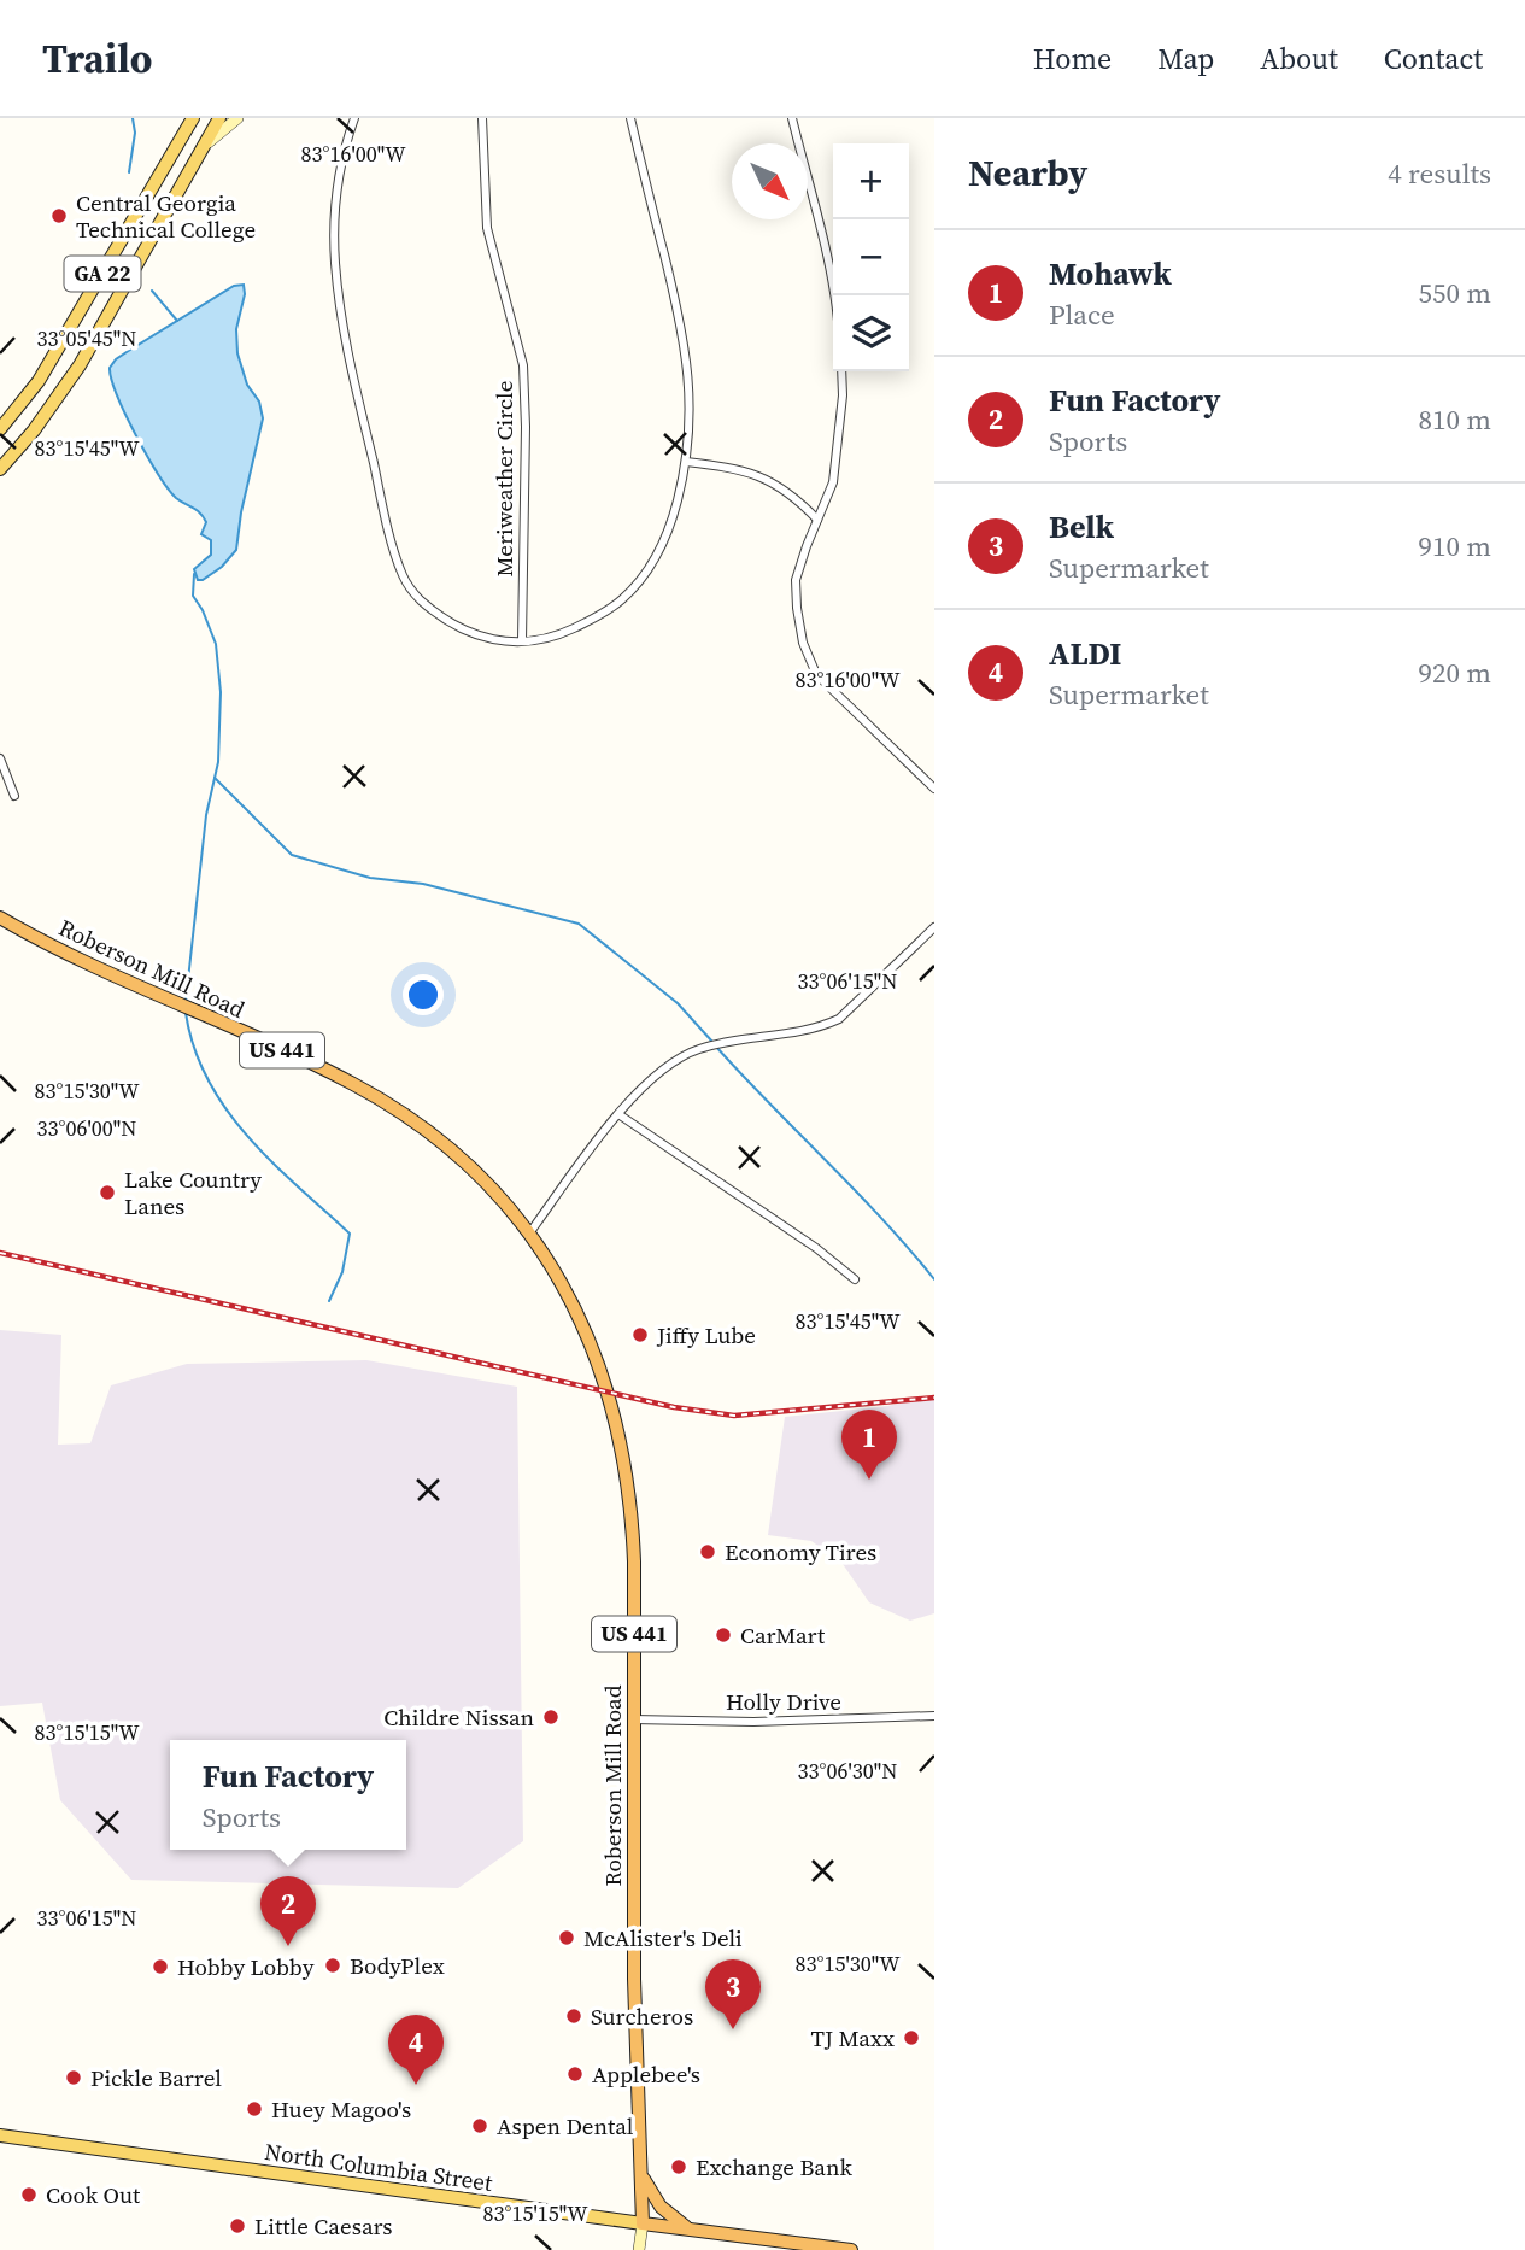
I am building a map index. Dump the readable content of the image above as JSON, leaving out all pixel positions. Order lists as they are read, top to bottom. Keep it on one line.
{"streets":{"highway":["Roberson Mill Road","US 441","North Columbia Street"],"main road":["GA 22"],"street":["Meriweather Circle","Holly Drive"]},"crossings":[["Roberson Mill Road","US 441"],["Roberson Mill Road","Holly Drive"],["Roberson Mill Road","North Columbia Street"],["US 441","North Columbia Street"]],"places":["Central Georgia Technical College","Lake Country Lanes","Jiffy Lube","Economy Tires","CarMart","Childre Nissan","McAlister's Deli","BodyPlex","Hobby Lobby","Surcheros","TJ Maxx","Applebee's","Pickle Barrel","Huey Magoo's","Aspen Dental","Exchange Bank","Cook Out","Little Caesars"],"north":"bottom right","page":{"header":"Trailo","nav":["Home","Map","About","Contact"],"heading":["Nearby","4 results"],"map_buttons":["+","−"],"list":[{"mark":"1","name":"Mohawk","note":"Place","value":"550 m"},{"mark":"2","name":"Fun Factory","note":"Sports","value":"810 m"},{"mark":"3","name":"Belk","note":"Supermarket","value":"910 m"},{"mark":"4","name":"ALDI","note":"Supermarket","value":"920 m"}],"pins":["1","2","3","4"],"popup":["Fun Factory","Sports"]},"coordinates":["83°16'00\"W","33°05'45\"N","83°15'45\"W","33°06'15\"N","83°15'30\"W","33°06'00\"N","83°15'15\"W","33°06'30\"N"]}
